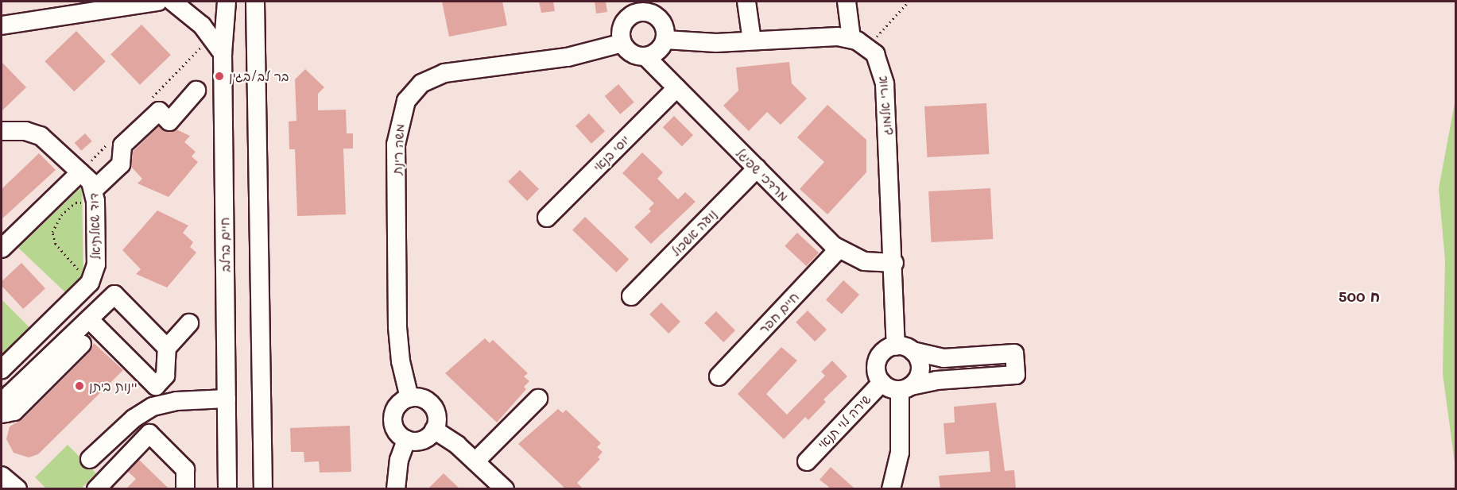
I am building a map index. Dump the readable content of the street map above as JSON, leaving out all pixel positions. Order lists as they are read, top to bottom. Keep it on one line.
{"streets":{"street":["אורי אלמוג","משה רינת","יוסי בנאי","מרדכי שפיגל","דוד שאלתיאל","נועה אשכול","חיים ברלב","חיים חפר","שירה לוי תנאי"]},"crossings":[["אורי אלמוג","משה רינת"],["אורי אלמוג","מרדכי שפיגל"],["אורי אלמוג","שירה לוי תנאי"],["משה רינת","מרדכי שפיגל"],["יוסי בנאי","מרדכי שפיגל"],["מרדכי שפיגל","נועה אשכול"],["מרדכי שפיגל","חיים חפר"]],"districts":["ח 500"],"places":["בר לב/בגין","יינות ביתן"]}
